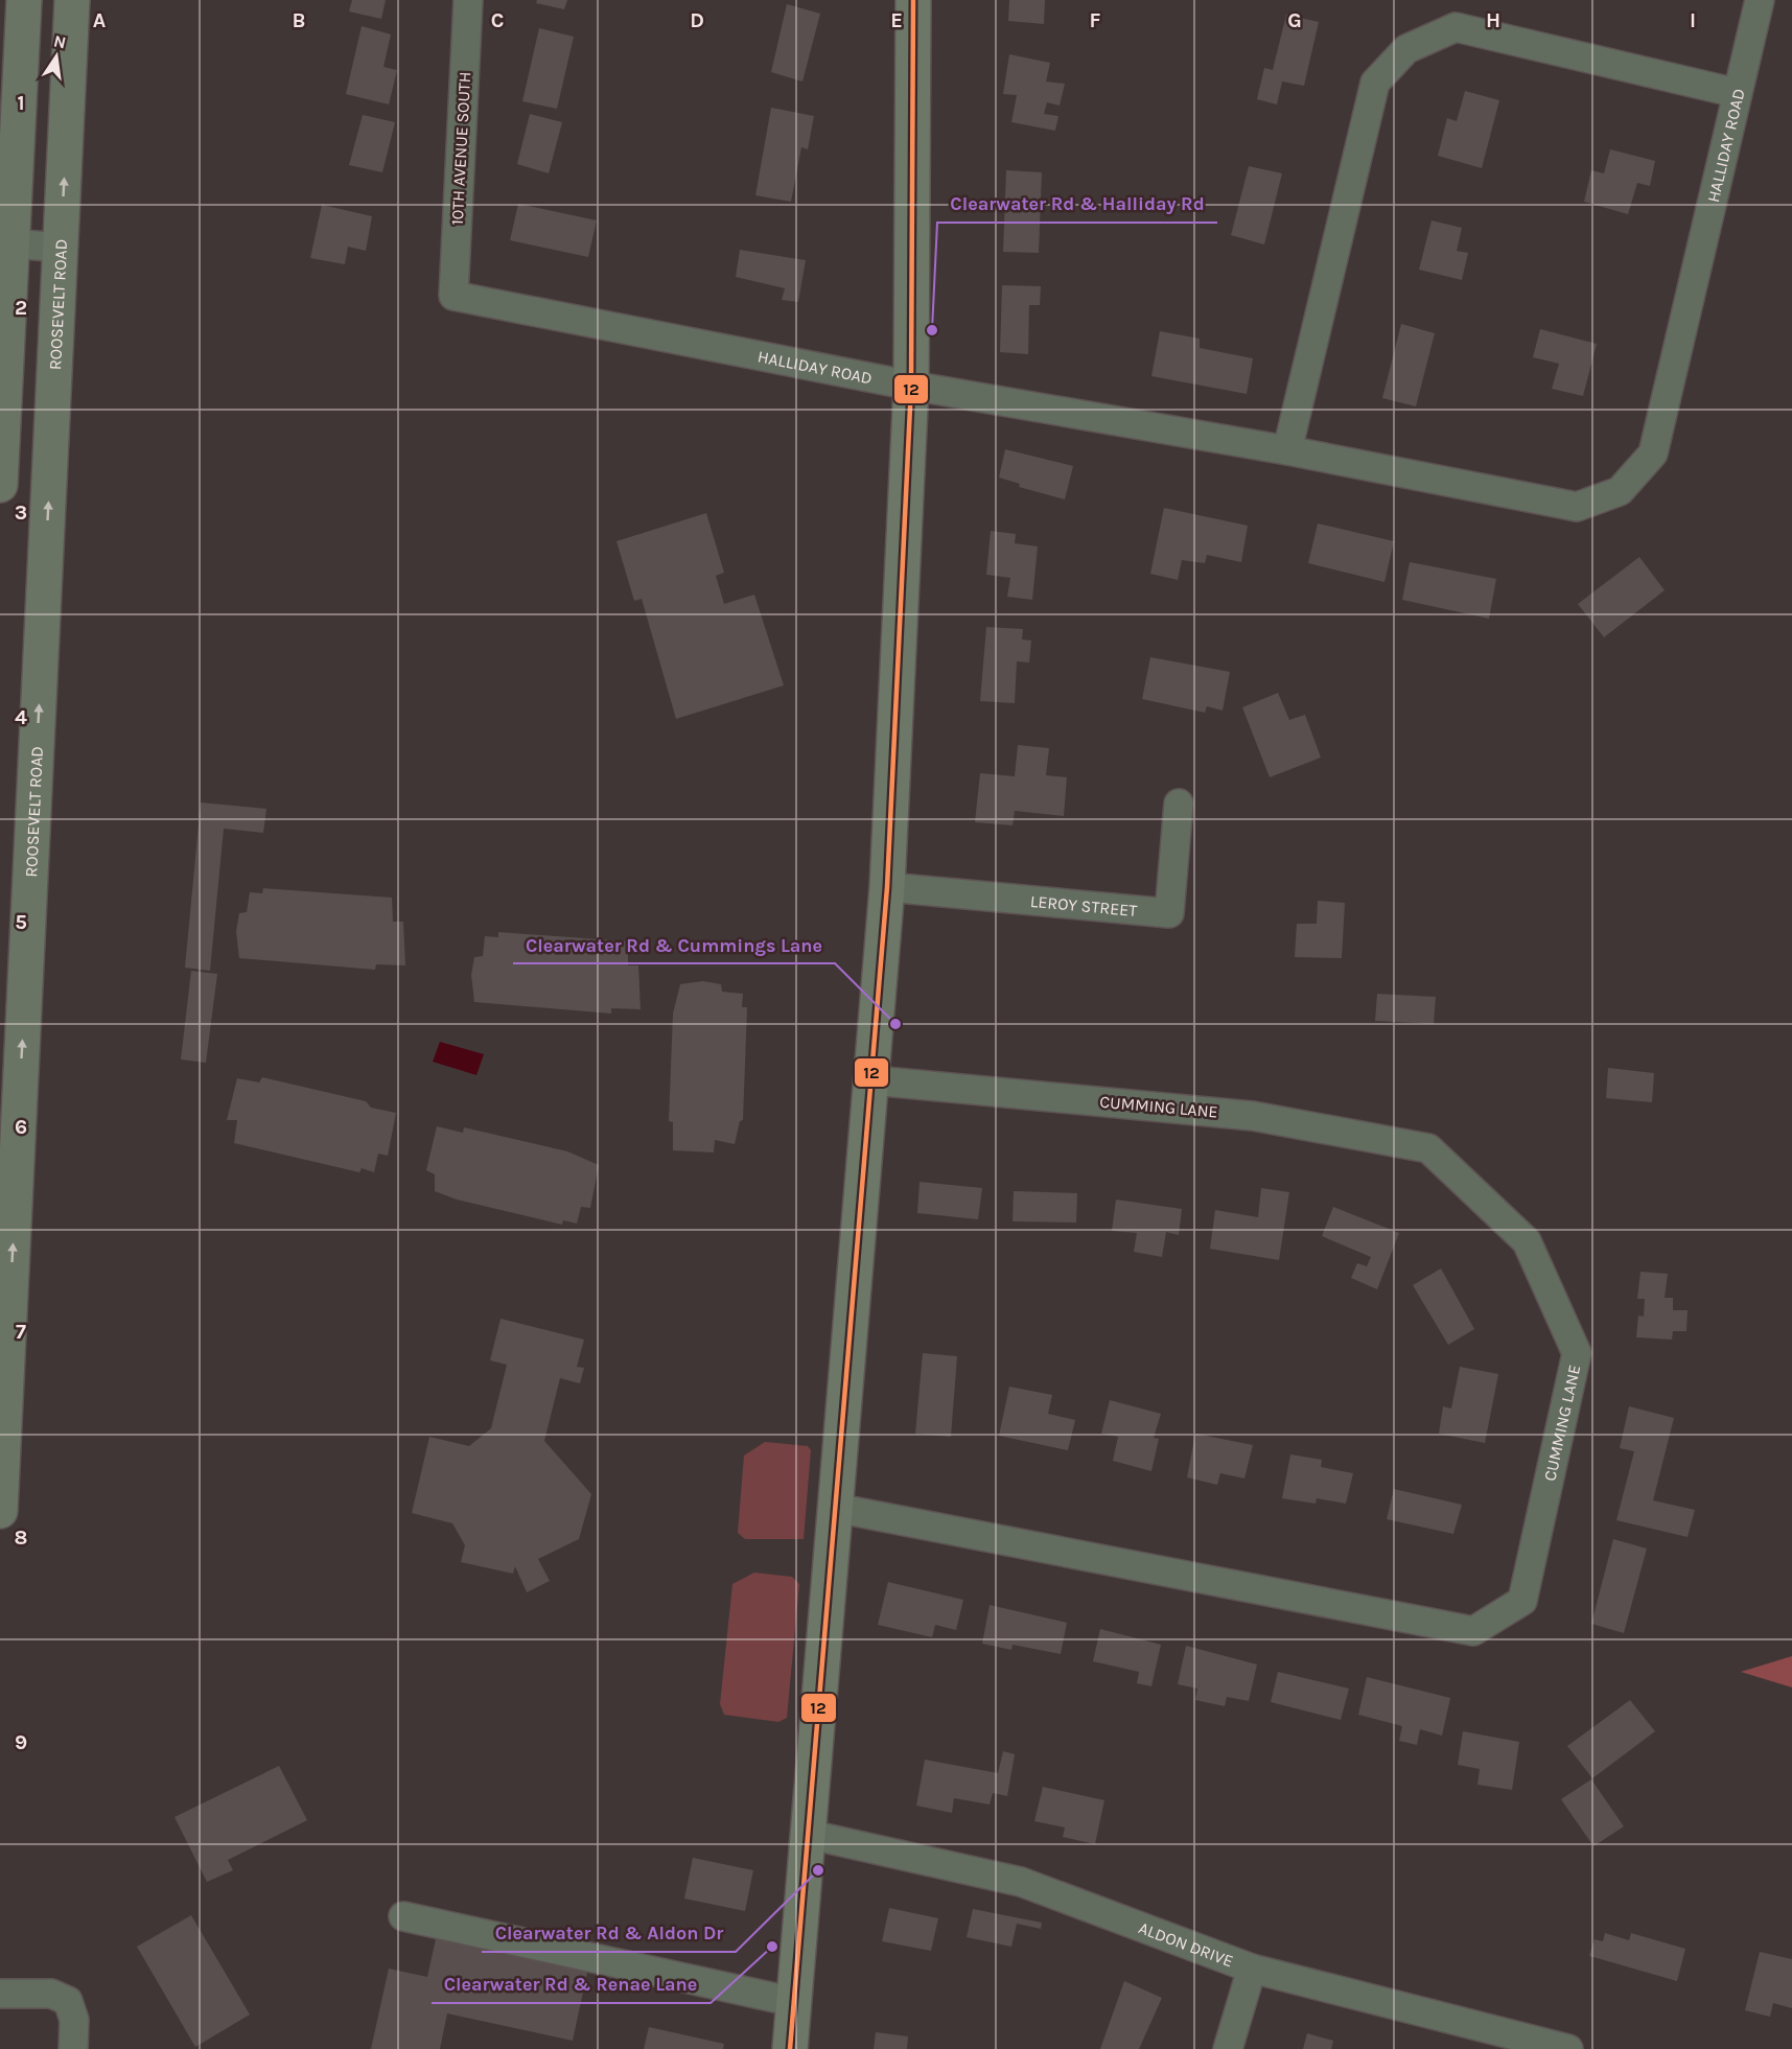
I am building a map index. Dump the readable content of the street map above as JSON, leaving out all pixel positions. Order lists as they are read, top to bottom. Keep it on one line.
{"streets":{"main road":["ROOSEVELT ROAD"],"street":["10TH AVENUE SOUTH","HALLIDAY ROAD","LEROY STREET","CUMMING LANE","ALDON DRIVE"]},"crossings":[["10TH AVENUE SOUTH","HALLIDAY ROAD"]],"places":["Clearwater Rd & Halliday Rd","Clearwater Rd & Cummings Lane","Clearwater Rd & Aldon Dr","Clearwater Rd & Renae Lane"],"lines":["transit line 12"],"north":"top","grid":{"columns":["A","B","C","D","E","F","G","H","I"],"rows":["1","2","3","4","5","6","7","8","9"]}}
